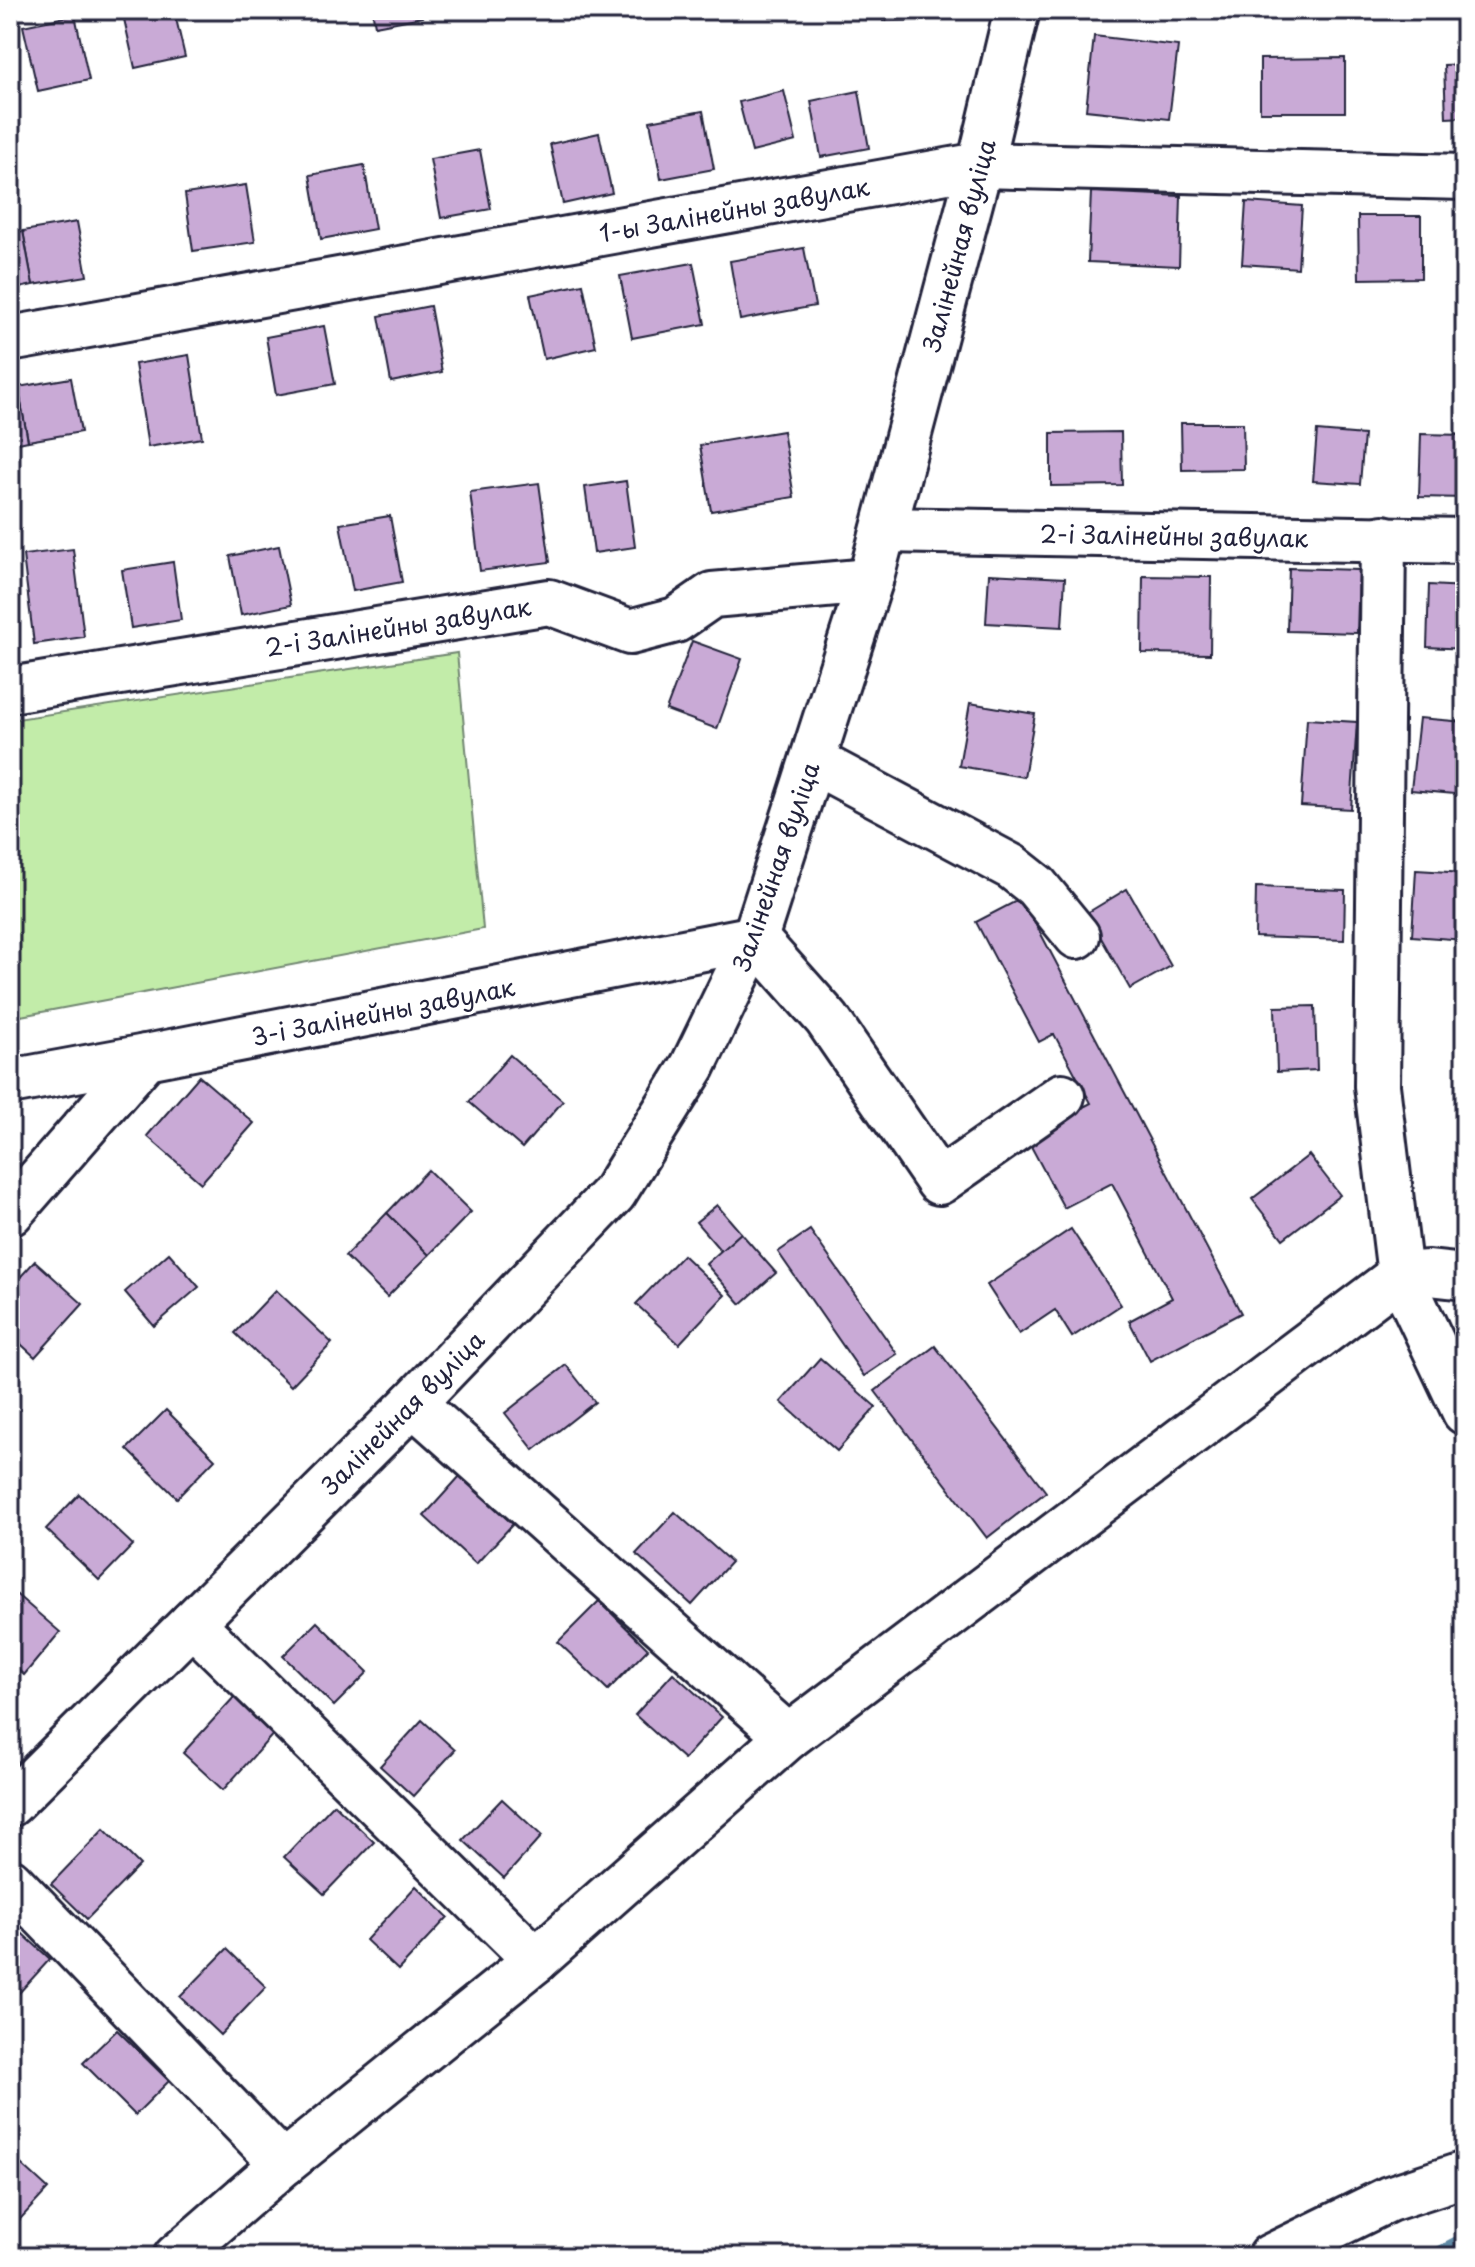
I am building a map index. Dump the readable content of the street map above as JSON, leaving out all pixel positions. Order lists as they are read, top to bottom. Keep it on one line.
{"streets":{"street":["1-ы Залінейны завулак","Залінейная вуліца","2-і Залінейны завулак","3-і Залінейны завулак"]},"crossings":[["1-ы Залінейны завулак","Залінейная вуліца"],["Залінейная вуліца","2-і Залінейны завулак"],["Залінейная вуліца","3-і Залінейны завулак"]]}
